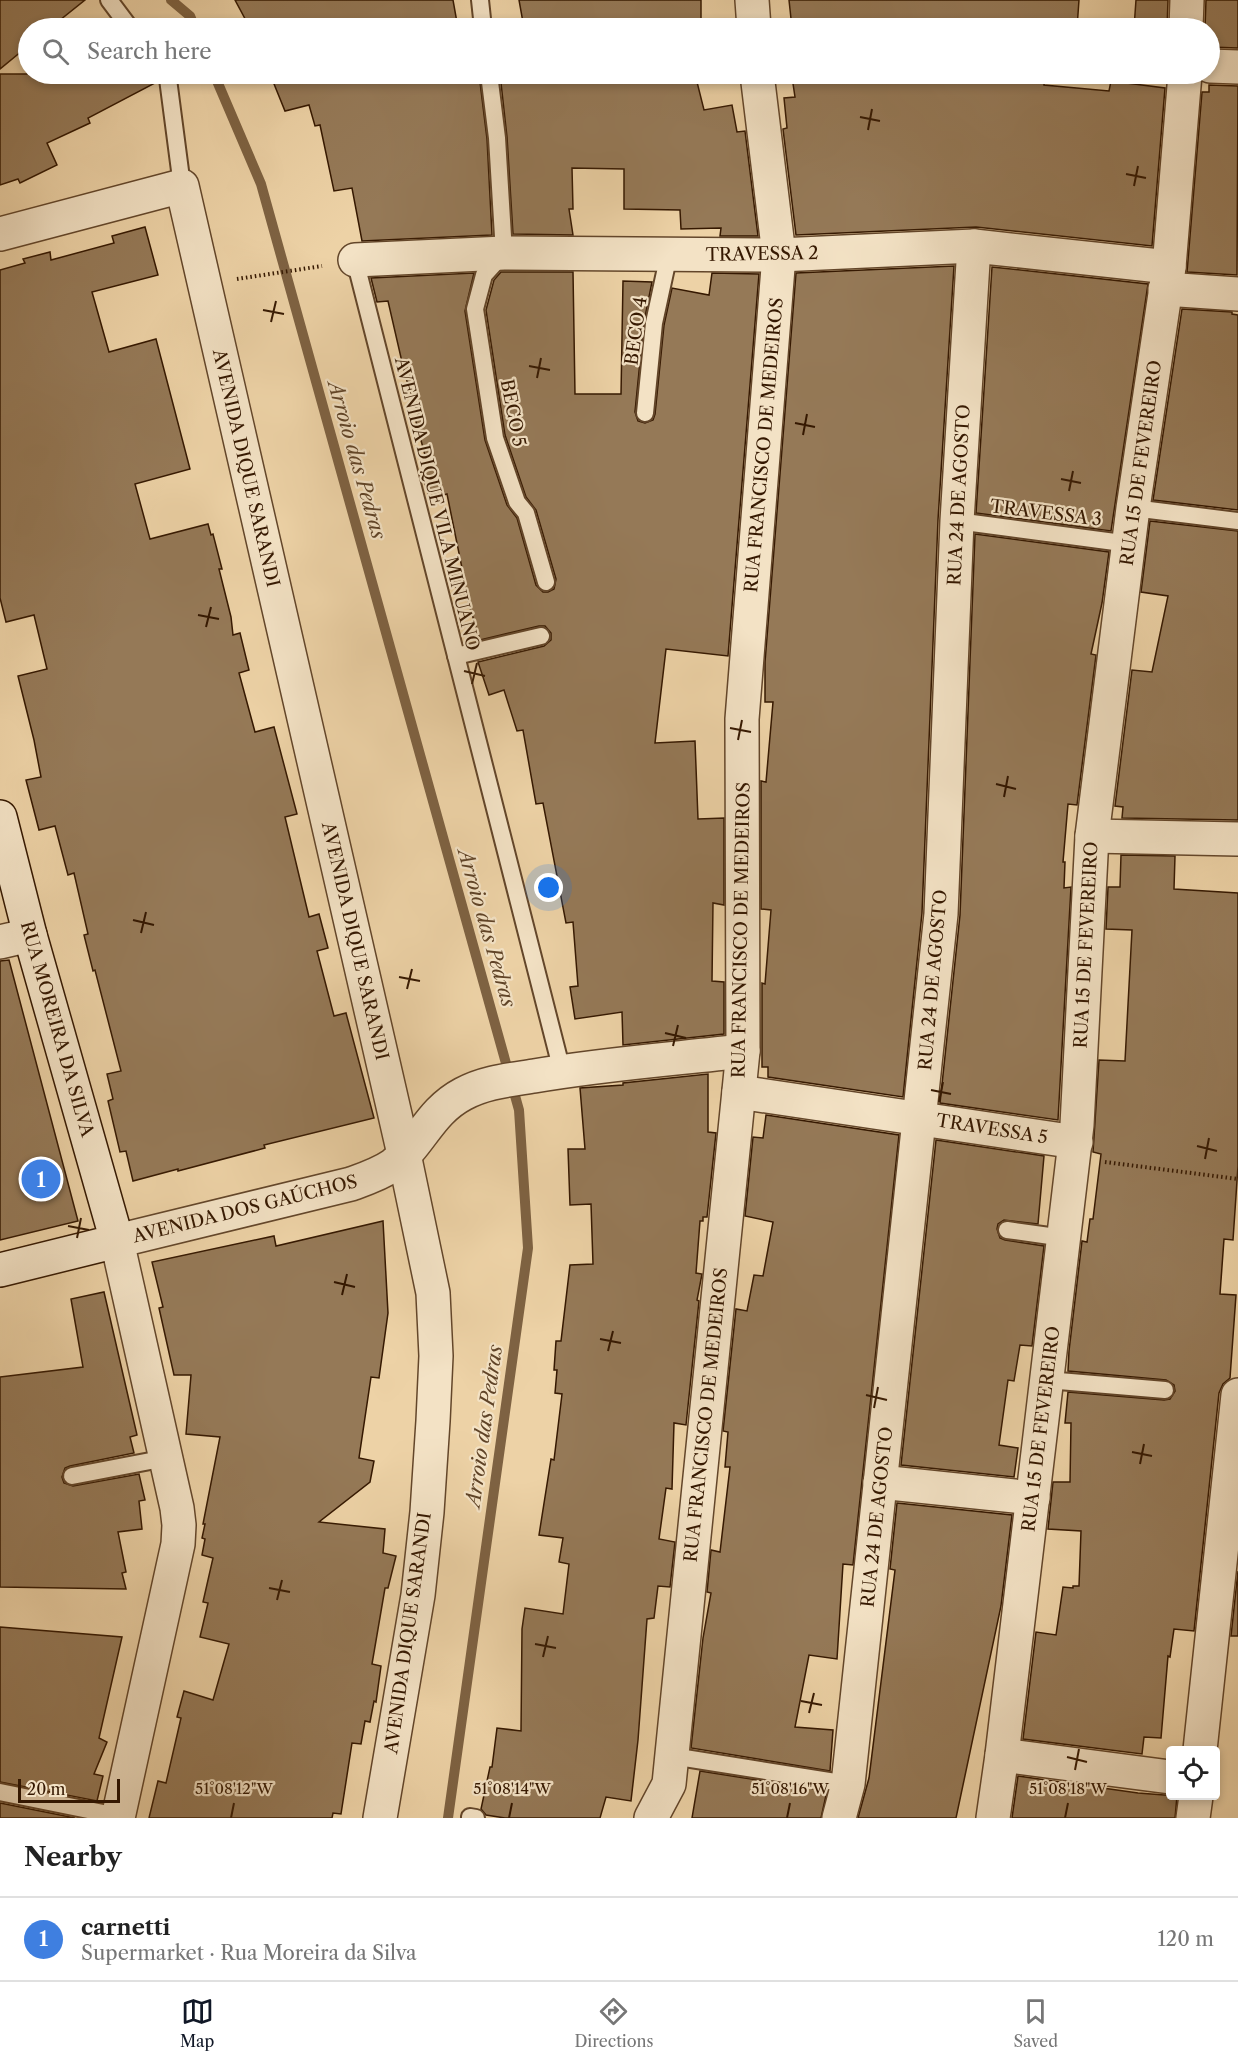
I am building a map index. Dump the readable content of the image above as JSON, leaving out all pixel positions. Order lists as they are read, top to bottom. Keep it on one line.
{"streets":{"street":["TRAVESSA 2","RUA FRANCISCO DE MEDEIROS","RUA 15 DE FEVEREIRO","AVENIDA DIQUE SARANDI","RUA 24 DE AGOSTO","RUA MOREIRA DA SILVA","TRAVESSA 5","AVENIDA DOS GAÚCHOS"],"lane":["BECO 4","BECO 5","AVENIDA DIQUE VILA MINUANO","TRAVESSA 3"]},"crossings":[["TRAVESSA 2","BECO 4"],["TRAVESSA 2","BECO 5"],["TRAVESSA 2","RUA FRANCISCO DE MEDEIROS"],["TRAVESSA 2","RUA 15 DE FEVEREIRO"],["TRAVESSA 2","RUA 24 DE AGOSTO"],["TRAVESSA 2","AVENIDA DIQUE VILA MINUANO"],["RUA FRANCISCO DE MEDEIROS","TRAVESSA 5"],["RUA FRANCISCO DE MEDEIROS","AVENIDA DOS GAÚCHOS"],["RUA 15 DE FEVEREIRO","TRAVESSA 3"],["RUA 15 DE FEVEREIRO","TRAVESSA 5"],["AVENIDA DIQUE SARANDI","AVENIDA DOS GAÚCHOS"],["RUA 24 DE AGOSTO","TRAVESSA 3"],["RUA 24 DE AGOSTO","TRAVESSA 5"],["AVENIDA DIQUE VILA MINUANO","AVENIDA DOS GAÚCHOS"],["RUA MOREIRA DA SILVA","AVENIDA DOS GAÚCHOS"]],"water":["Arroio das Pedras"],"scale_bar":"20 m","page":{"search":"Search here","pins":"1","scale":"20 m","heading":"Nearby","list":[{"mark":"1","name":"carnetti","note":"Supermarket · Rua Moreira da Silva","value":"120 m"}],"nav":["Map","Directions","Saved"]},"coordinates":["51°08'12\"W","51°08'14\"W","51°08'16\"W","51°08'18\"W"]}
